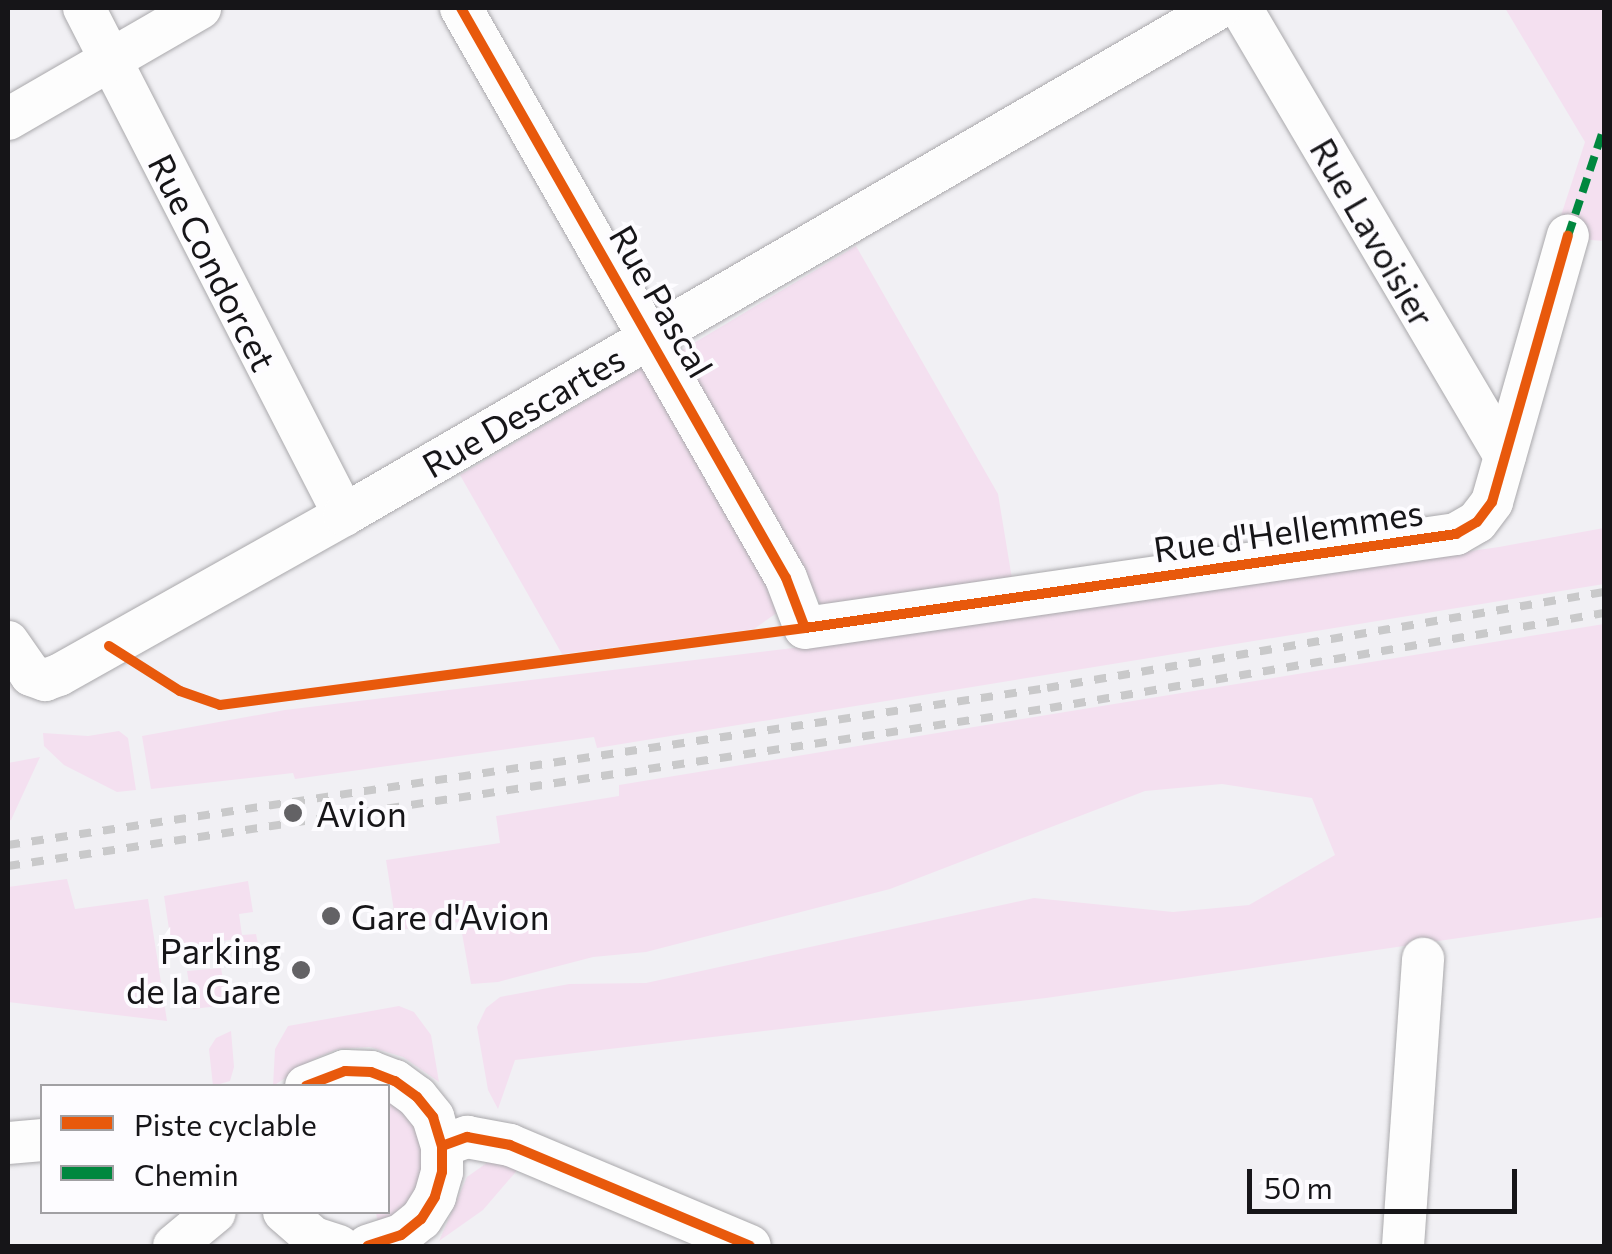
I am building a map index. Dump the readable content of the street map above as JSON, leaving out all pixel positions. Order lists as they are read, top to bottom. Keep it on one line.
{"streets":{"street":["Rue Lavoisier","Rue Condorcet","Rue Pascal","Rue Descartes","Rue d'Hellemmes"]},"crossings":[["Rue Lavoisier","Rue d'Hellemmes"],["Rue Condorcet","Rue Descartes"],["Rue Pascal","Rue Descartes"],["Rue Pascal","Rue d'Hellemmes"]],"places":["Avion","Gare d'Avion","Parking de la Gare"],"legend":["Piste cyclable","Chemin"],"scale_bar":"50 m"}
